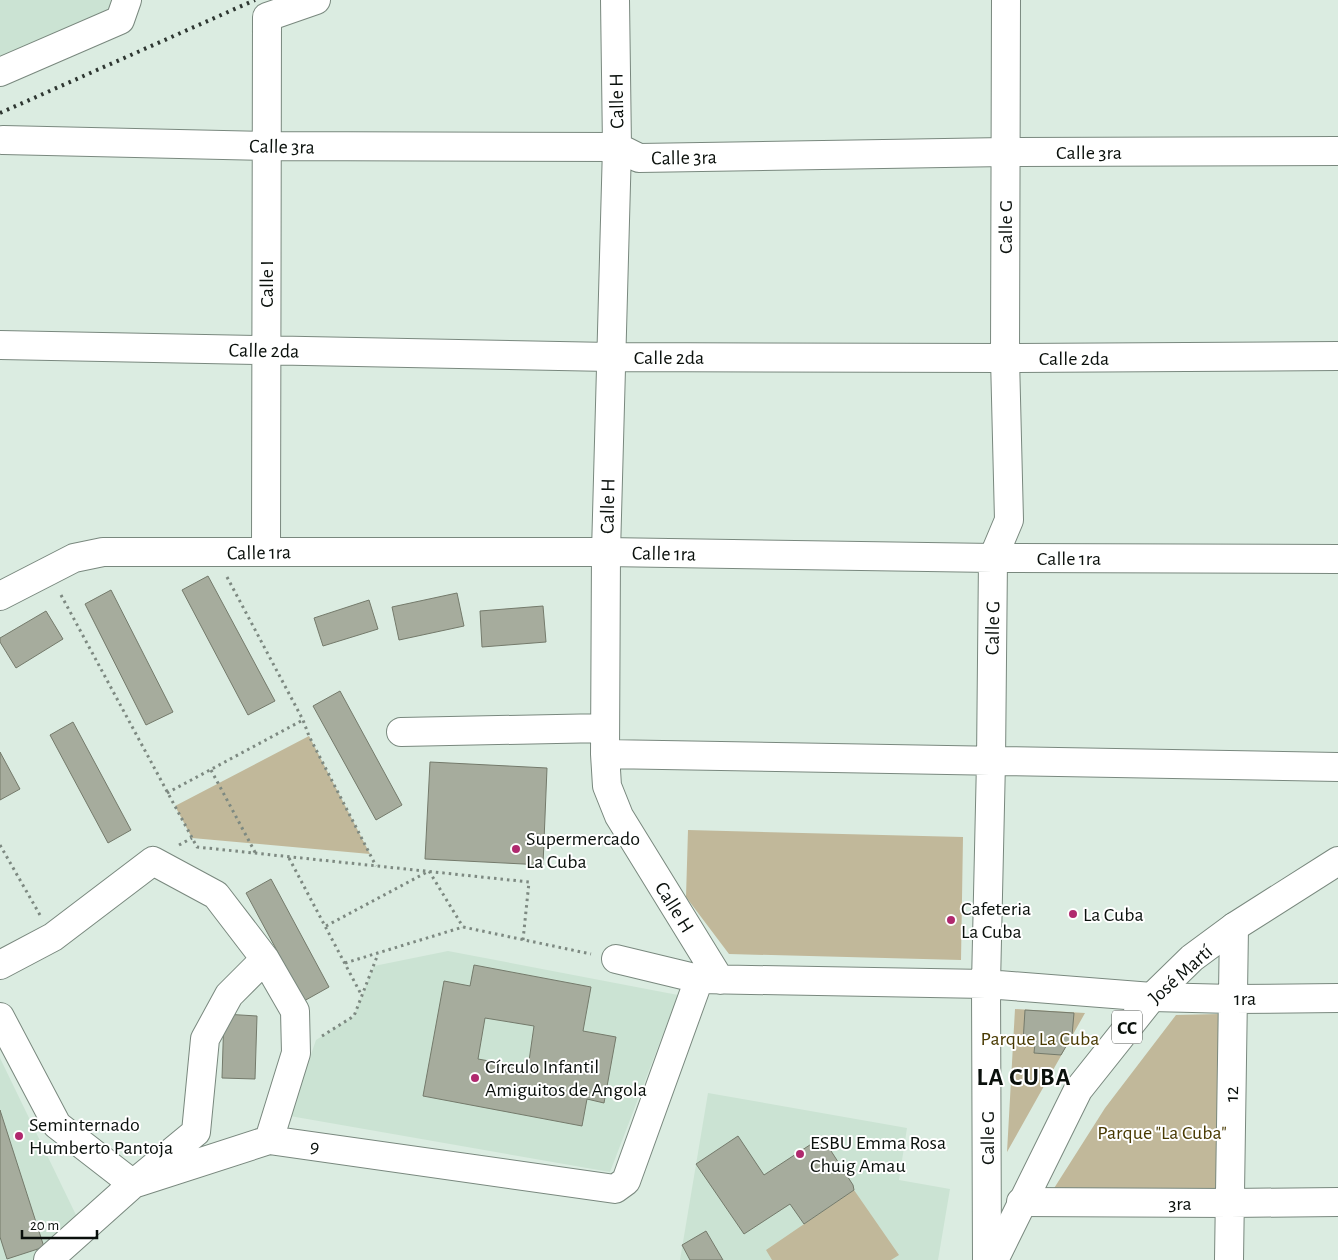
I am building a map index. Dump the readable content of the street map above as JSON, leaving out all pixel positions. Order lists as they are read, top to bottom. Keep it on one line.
{"streets":{"street":["Calle H","Calle 3ra","Calle G","Calle I","Calle 2da","Calle 1ra","José Martí","1ra","CC","12","9","3ra"]},"crossings":[["Calle H","Calle 3ra"],["Calle H","Calle 2da"],["Calle H","Calle 1ra"],["Calle H","1ra"],["Calle H","9"],["Calle 3ra","Calle G"],["Calle 3ra","Calle I"],["Calle G","Calle 2da"],["Calle G","Calle 1ra"],["Calle G","1ra"],["Calle I","Calle 2da"],["Calle I","Calle 1ra"],["José Martí","1ra"],["José Martí","12"],["José Martí","3ra"],["1ra","12"],["1ra","9"],["12","3ra"]],"districts":["LA CUBA"],"parks":["Parque La Cuba","Parque \"La Cuba\""],"places":["Supermercado La Cuba","La Cuba","Cafeteria La Cuba","Círculo Infantil Amiguitos de Angola","Seminternado Humberto Pantoja","ESBU Emma Rosa Chuig Amau"],"scale_bar":"20 m"}
